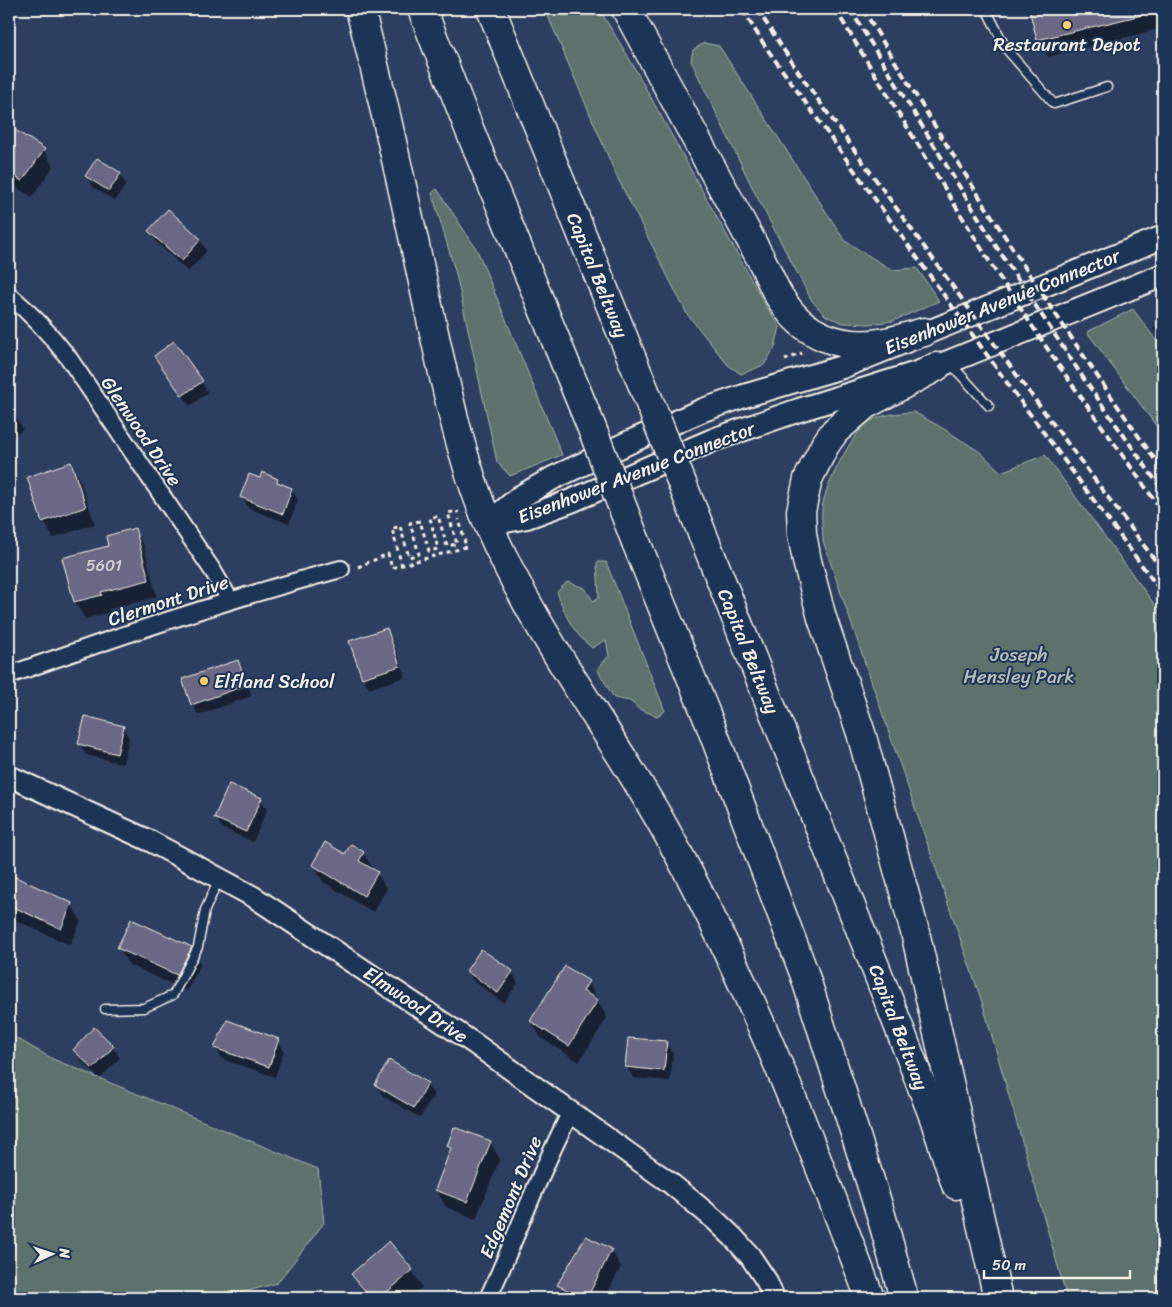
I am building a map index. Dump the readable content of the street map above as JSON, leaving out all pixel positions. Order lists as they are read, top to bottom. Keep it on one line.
{"streets":{"highway":["Capital Beltway"],"main road":["Eisenhower Avenue Connector"],"street":["Glenwood Drive","Clermont Drive","Elmwood Drive","Edgemont Drive"]},"crossings":[["Glenwood Drive","Clermont Drive"],["Elmwood Drive","Edgemont Drive"]],"parks":["Joseph Hensley Park"],"places":["Restaurant Depot","Elfland School"],"house_numbers":["5601"],"scale_bar":"50 m","north":"right"}
